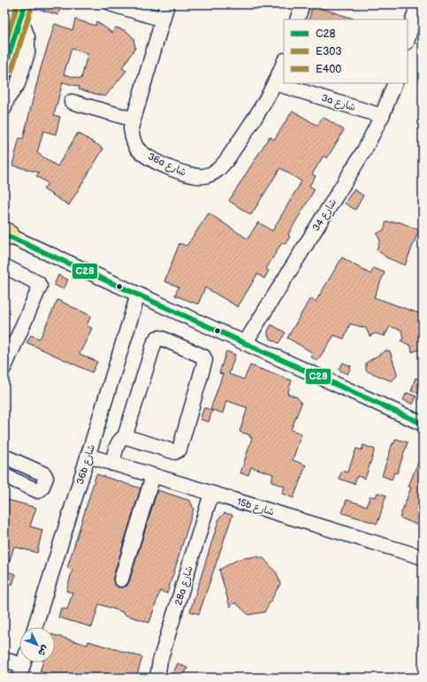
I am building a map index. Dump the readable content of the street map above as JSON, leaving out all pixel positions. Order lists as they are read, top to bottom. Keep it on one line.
{"streets":{"street":["3a شارع","36a شارع","شارع 34","36b شارع","15b شارع","28a شارع"]},"crossings":[["3a شارع","36a شارع"],["3a شارع","شارع 34"],["36b شارع","15b شارع"],["15b شارع","28a شارع"]],"lines":["transit line C28","transit line E400","transit line E303"],"legend":["C28","E303","E400"],"north":"bottom right"}
